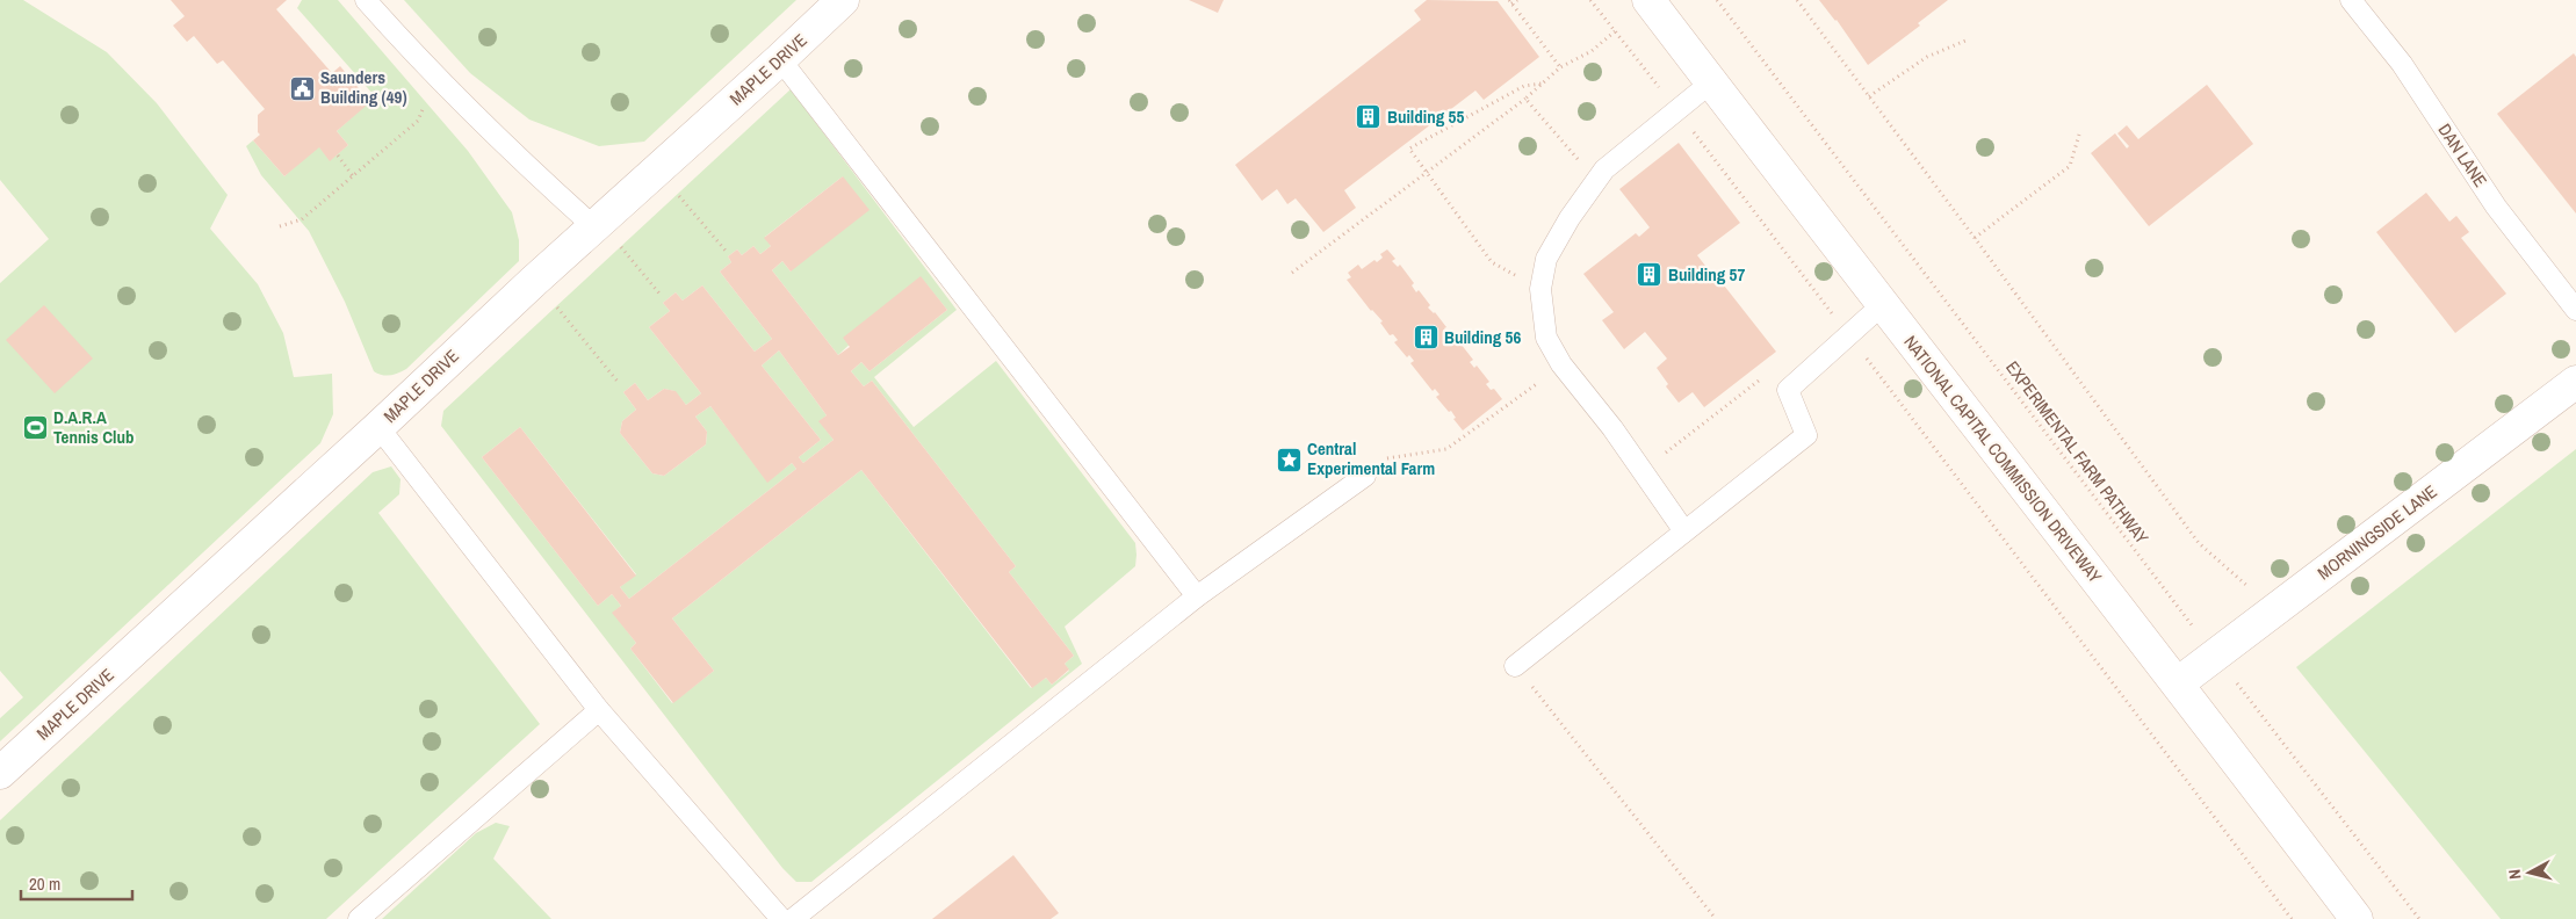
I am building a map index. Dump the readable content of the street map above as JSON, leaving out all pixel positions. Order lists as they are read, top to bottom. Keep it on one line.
{"streets":{"street":["MAPLE DRIVE","NATIONAL CAPITAL COMMISSION DRIVEWAY","MORNINGSIDE LANE"],"lane":["DAN LANE"],"path":["EXPERIMENTAL FARM PATHWAY"]},"crossings":[["EXPERIMENTAL FARM PATHWAY","MORNINGSIDE LANE"],["NATIONAL CAPITAL COMMISSION DRIVEWAY","MORNINGSIDE LANE"]],"places":{"public building":["Saunders Building (49)"],"building":["Building 55","Building 57","Building 56"],"sports":["D.A.R.A Tennis Club"],"place":["Central Experimental Farm"]},"scale_bar":"20 m","north":"left"}
